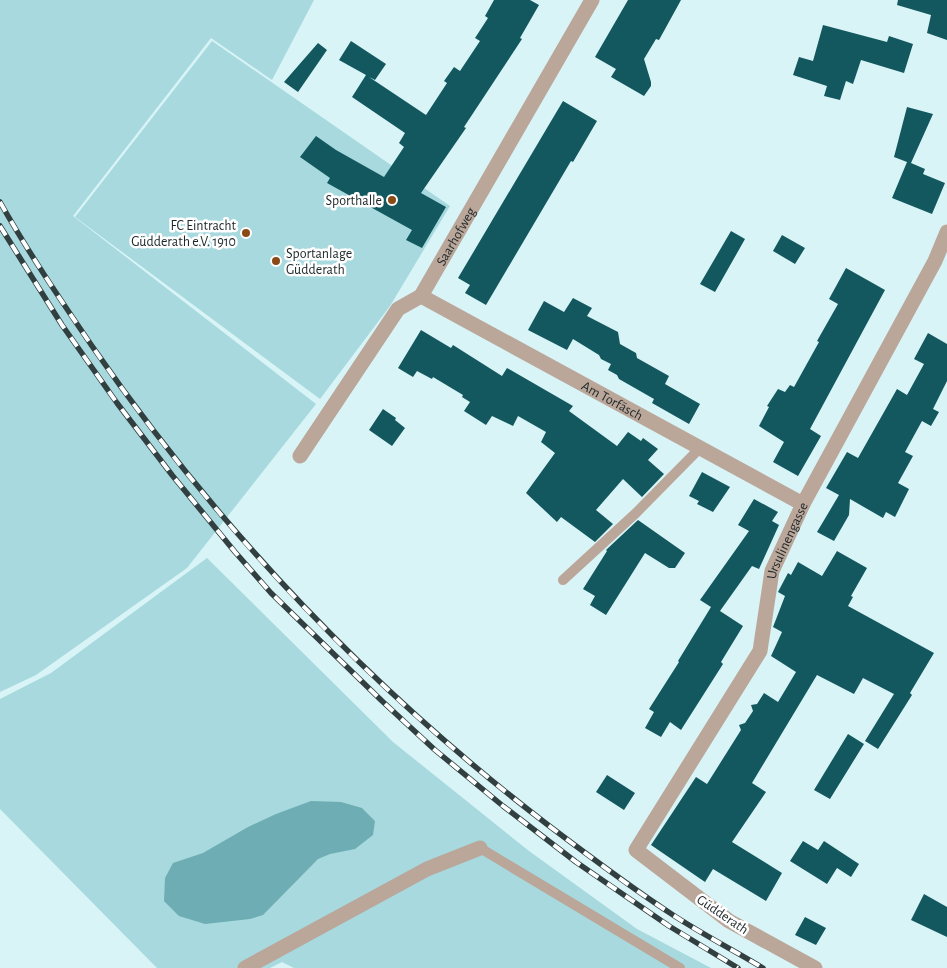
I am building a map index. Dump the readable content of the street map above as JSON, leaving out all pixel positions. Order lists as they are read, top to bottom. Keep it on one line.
{"streets":{"street":["Saarhofweg","Am Torfäsch","Ursulinengasse","Güdderath"]},"crossings":[["Saarhofweg","Am Torfäsch"],["Am Torfäsch","Ursulinengasse"],["Ursulinengasse","Güdderath"]],"places":["Sporthalle","FC Eintracht Güdderath e.V. 1910","Sportanlage Güdderath"]}
